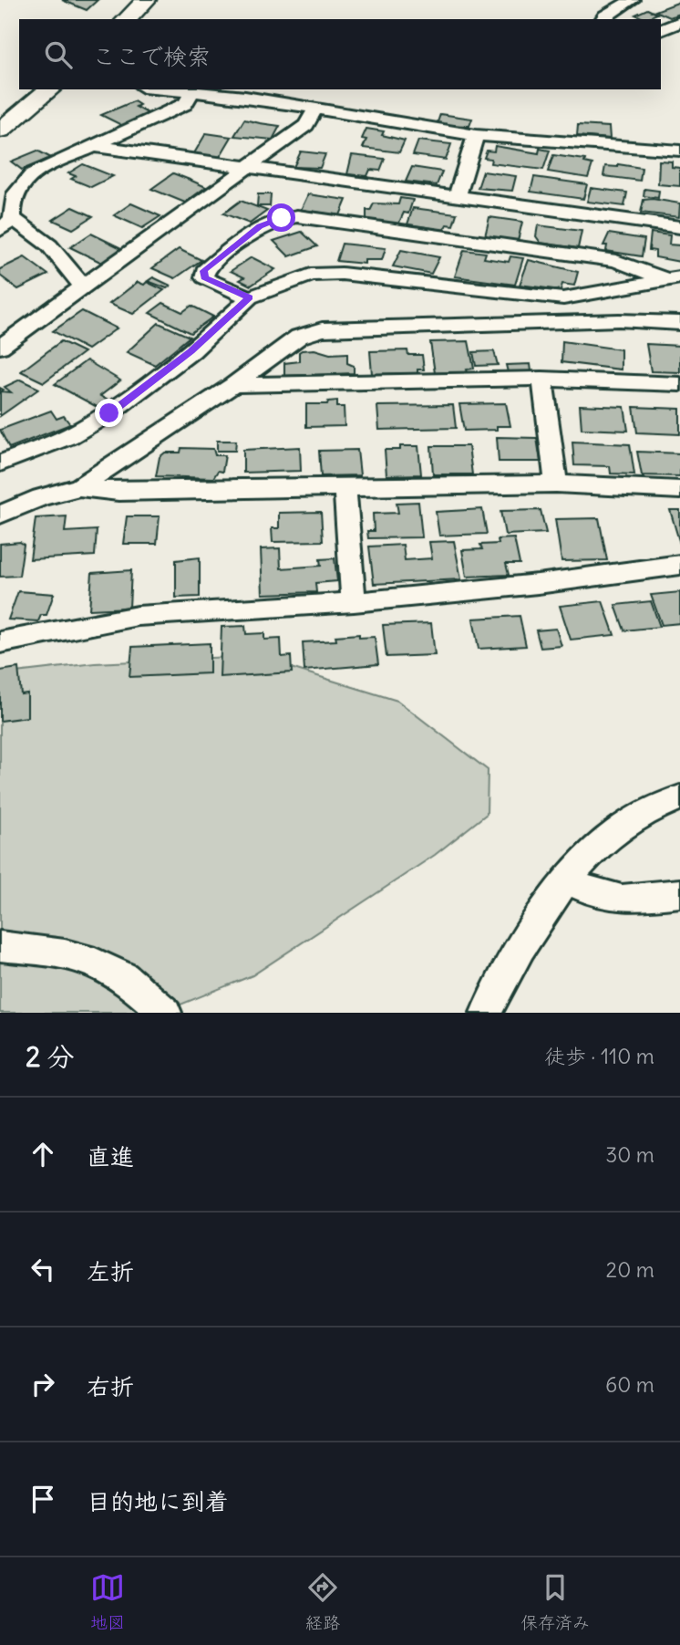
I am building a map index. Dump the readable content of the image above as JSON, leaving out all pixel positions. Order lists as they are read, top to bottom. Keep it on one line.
{"page":{"search":"ここで検索","heading":["2 分","徒歩 · 110 m"],"list":[["直進","30 m"],["左折","20 m"],["右折","60 m"],"目的地に到着"],"nav":["地図","経路","保存済み"]}}
